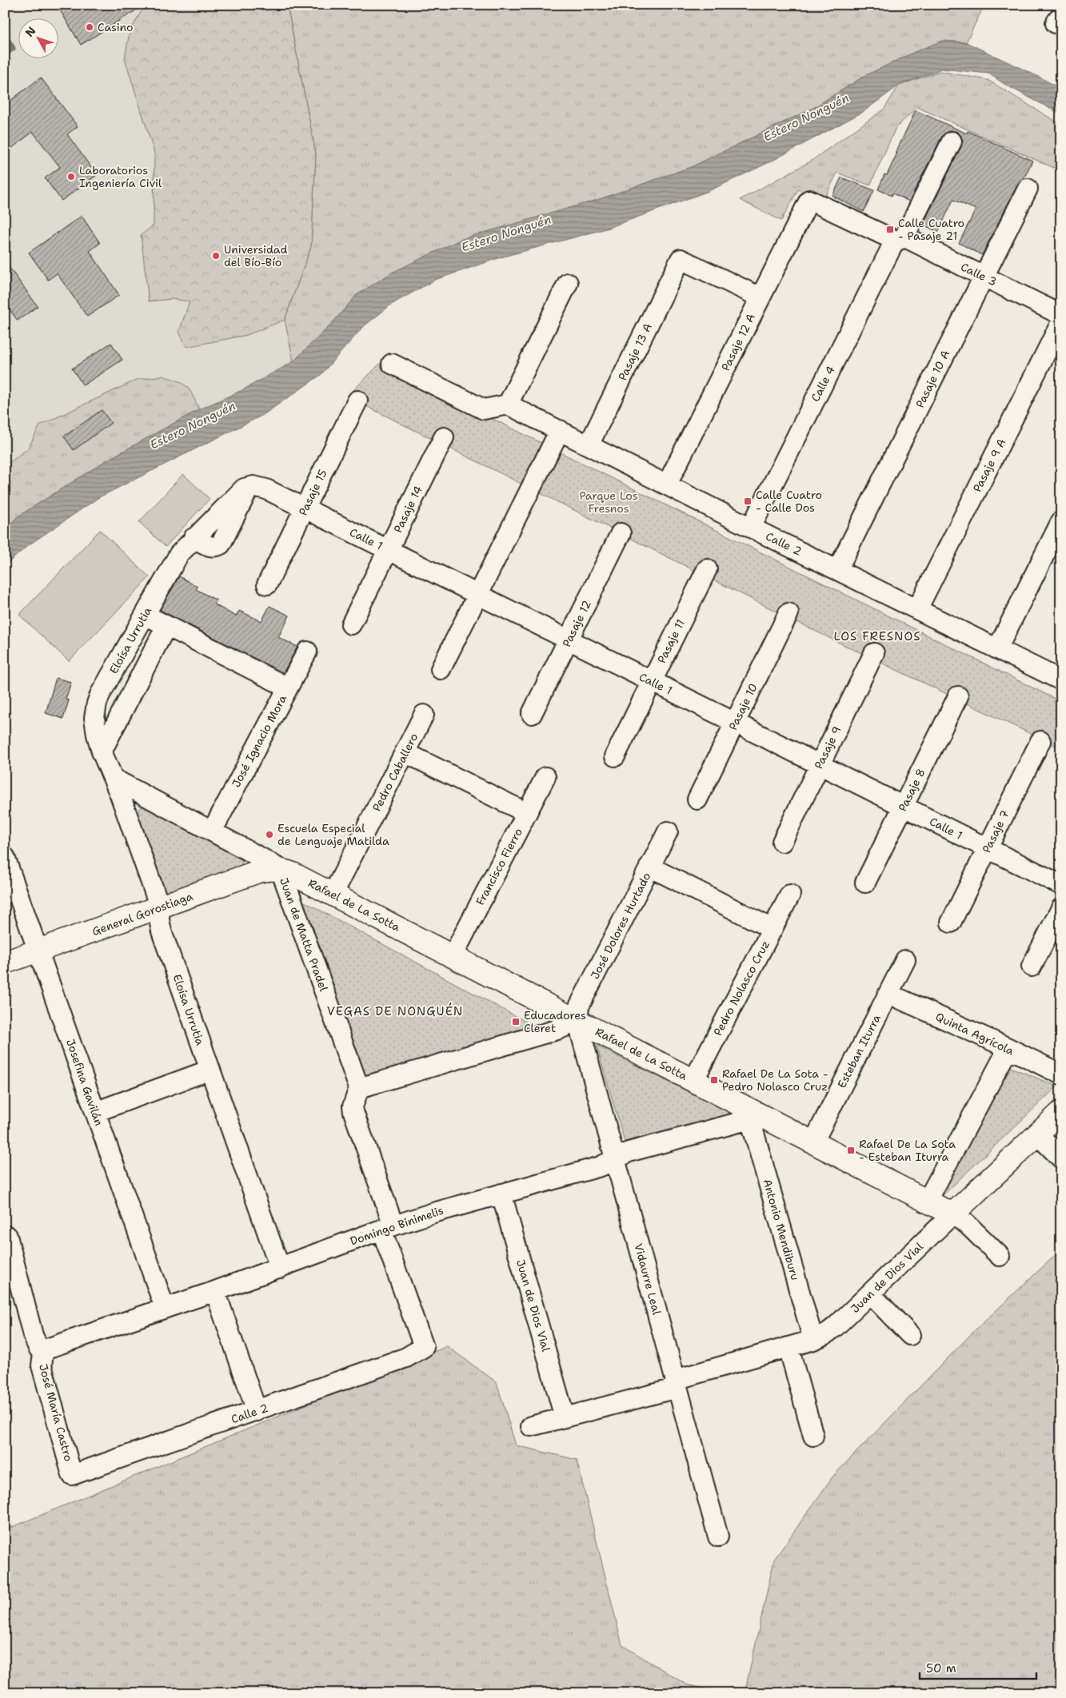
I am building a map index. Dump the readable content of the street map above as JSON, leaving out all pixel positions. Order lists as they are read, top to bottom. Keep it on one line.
{"streets":{"street":["Calle 3","Pasaje 12 A","Pasaje 13 A","Pasaje 10 A","Calle 4","Pasaje 9 A","Pasaje 15","Pasaje 14","Calle 1","Calle 2","Pasaje 12","Eloísa Urrutia","Pasaje 11","Pasaje 10","José Ignacio Mora","Pasaje 9","Pedro Caballero","Pasaje 8","Pasaje 7","Francisco Fierro","Rafael de La Sotta","General Gorostiaga","José Dolores Hurtado","Juan de Matta Pradel","Pedro Nolasco Cruz","Quinta Agrícola","Esteban Iturra","Josefina Gavilán","Domingo Binimelis","Antonio Mendiburu","Juan de Dios Vial","Vidaurre Leal","José María Castro"]},"crossings":[["Calle 3","Pasaje 12 A"],["Calle 3","Pasaje 10 A"],["Calle 3","Calle 4"],["Pasaje 12 A","Pasaje 13 A"],["Pasaje 12 A","Calle 2"],["Pasaje 13 A","Calle 2"],["Pasaje 10 A","Calle 2"],["Calle 4","Calle 2"],["Pasaje 9 A","Calle 2"],["Pasaje 15","Calle 1"],["Pasaje 14","Calle 1"],["Calle 1","Pasaje 12"],["Calle 1","Eloísa Urrutia"],["Calle 1","Pasaje 11"],["Calle 1","Pasaje 10"],["Calle 1","Pasaje 9"],["Calle 1","Pasaje 8"],["Calle 1","Pasaje 7"],["Calle 2","Domingo Binimelis"],["Calle 2","José María Castro"],["Eloísa Urrutia","Rafael de La Sotta"],["Eloísa Urrutia","General Gorostiaga"],["Eloísa Urrutia","Domingo Binimelis"],["José Ignacio Mora","Rafael de La Sotta"],["Pedro Caballero","Rafael de La Sotta"],["Francisco Fierro","Rafael de La Sotta"],["Rafael de La Sotta","General Gorostiaga"],["Rafael de La Sotta","José Dolores Hurtado"],["Rafael de La Sotta","Juan de Matta Pradel"],["Rafael de La Sotta","Pedro Nolasco Cruz"],["Rafael de La Sotta","Esteban Iturra"],["Rafael de La Sotta","Domingo Binimelis"],["Rafael de La Sotta","Antonio Mendiburu"],["Rafael de La Sotta","Juan de Dios Vial"],["Rafael de La Sotta","Vidaurre Leal"],["General Gorostiaga","Juan de Matta Pradel"],["General Gorostiaga","Josefina Gavilán"],["José Dolores Hurtado","Vidaurre Leal"],["Quinta Agrícola","Esteban Iturra"],["Josefina Gavilán","Domingo Binimelis"],["Domingo Binimelis","Antonio Mendiburu"],["Domingo Binimelis","Juan de Dios Vial"],["Domingo Binimelis","Vidaurre Leal"],["Domingo Binimelis","José María Castro"],["Antonio Mendiburu","Juan de Dios Vial"],["Juan de Dios Vial","Vidaurre Leal"]],"districts":["LOS FRESNOS","VEGAS DE NONGUÉN"],"water":["Estero Nonguén"],"parks":["Parque Los Fresnos"],"places":{"other":["Casino","Laboratorios Ingeniería Civil","Universidad del Bío-Bío","Escuela Especial de Lenguaje Matilda"],"transit":["Calle Cuatro - Pasaje 21","Calle Cuatro - Calle Dos","Educadores Cleret","Rafael De La Sota - Pedro Nolasco Cruz","Rafael De La Sota - Esteban Iturra"]},"scale_bar":"50 m","north":"top left"}
